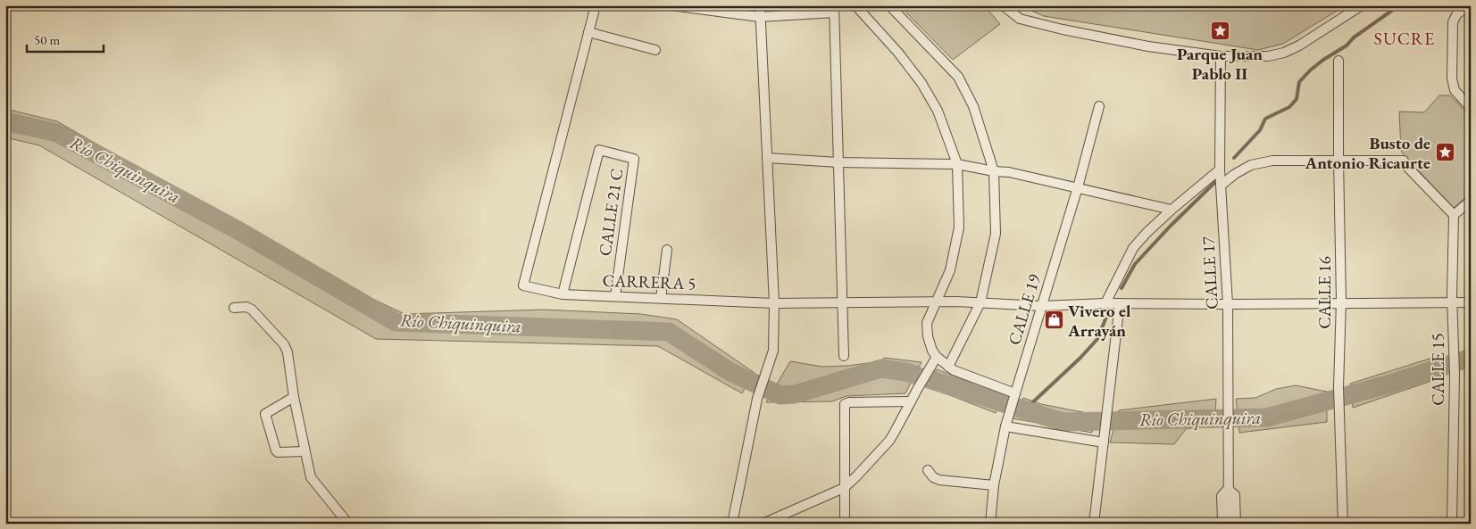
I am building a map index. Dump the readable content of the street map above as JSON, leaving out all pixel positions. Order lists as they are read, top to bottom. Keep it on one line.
{"streets":{"street":["CALLE 21 C","CALLE 17","CARRERA 5","CALLE 16","CALLE 19","CALLE 15"]},"crossings":[["CALLE 21 C","CARRERA 5"],["CALLE 17","CARRERA 5"],["CARRERA 5","CALLE 16"],["CARRERA 5","CALLE 19"],["CARRERA 5","CALLE 15"]],"districts":["SUCRE"],"water":["Río Chiquinquira"],"places":{"place":["Parque Juan Pablo II","Busto de Antonio Ricaurte"],"shop":["Vivero el Arrayán"]},"scale_bar":"50 m"}
